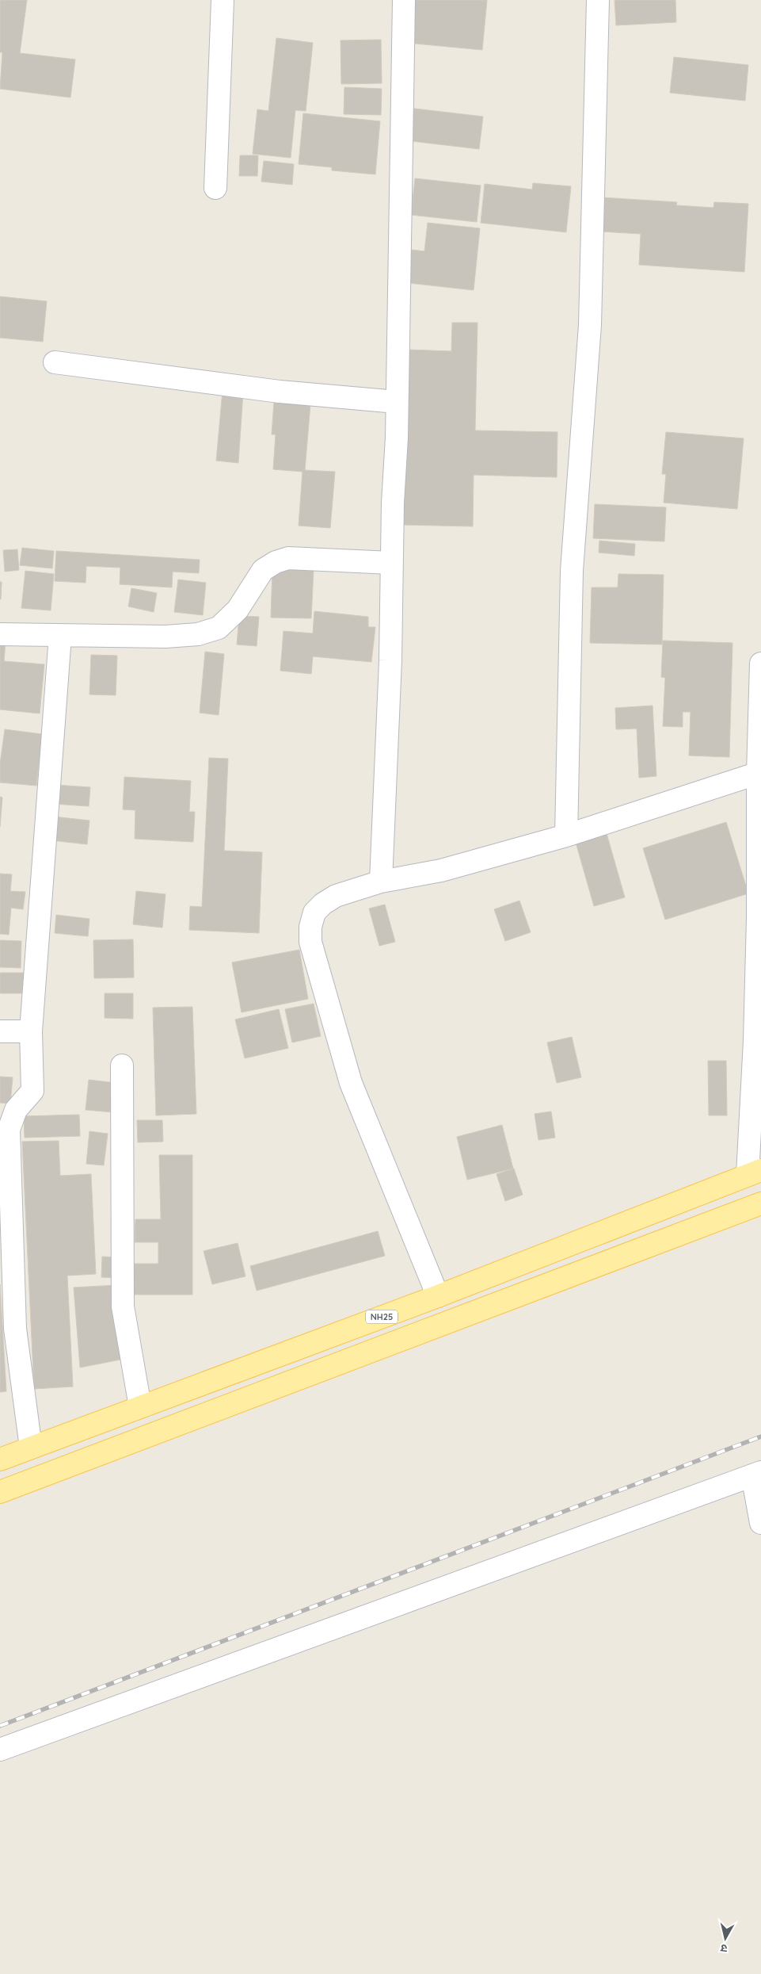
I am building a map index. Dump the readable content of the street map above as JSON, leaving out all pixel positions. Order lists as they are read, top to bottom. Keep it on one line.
{"streets":{"main road":["NH25"]},"north":"bottom"}
